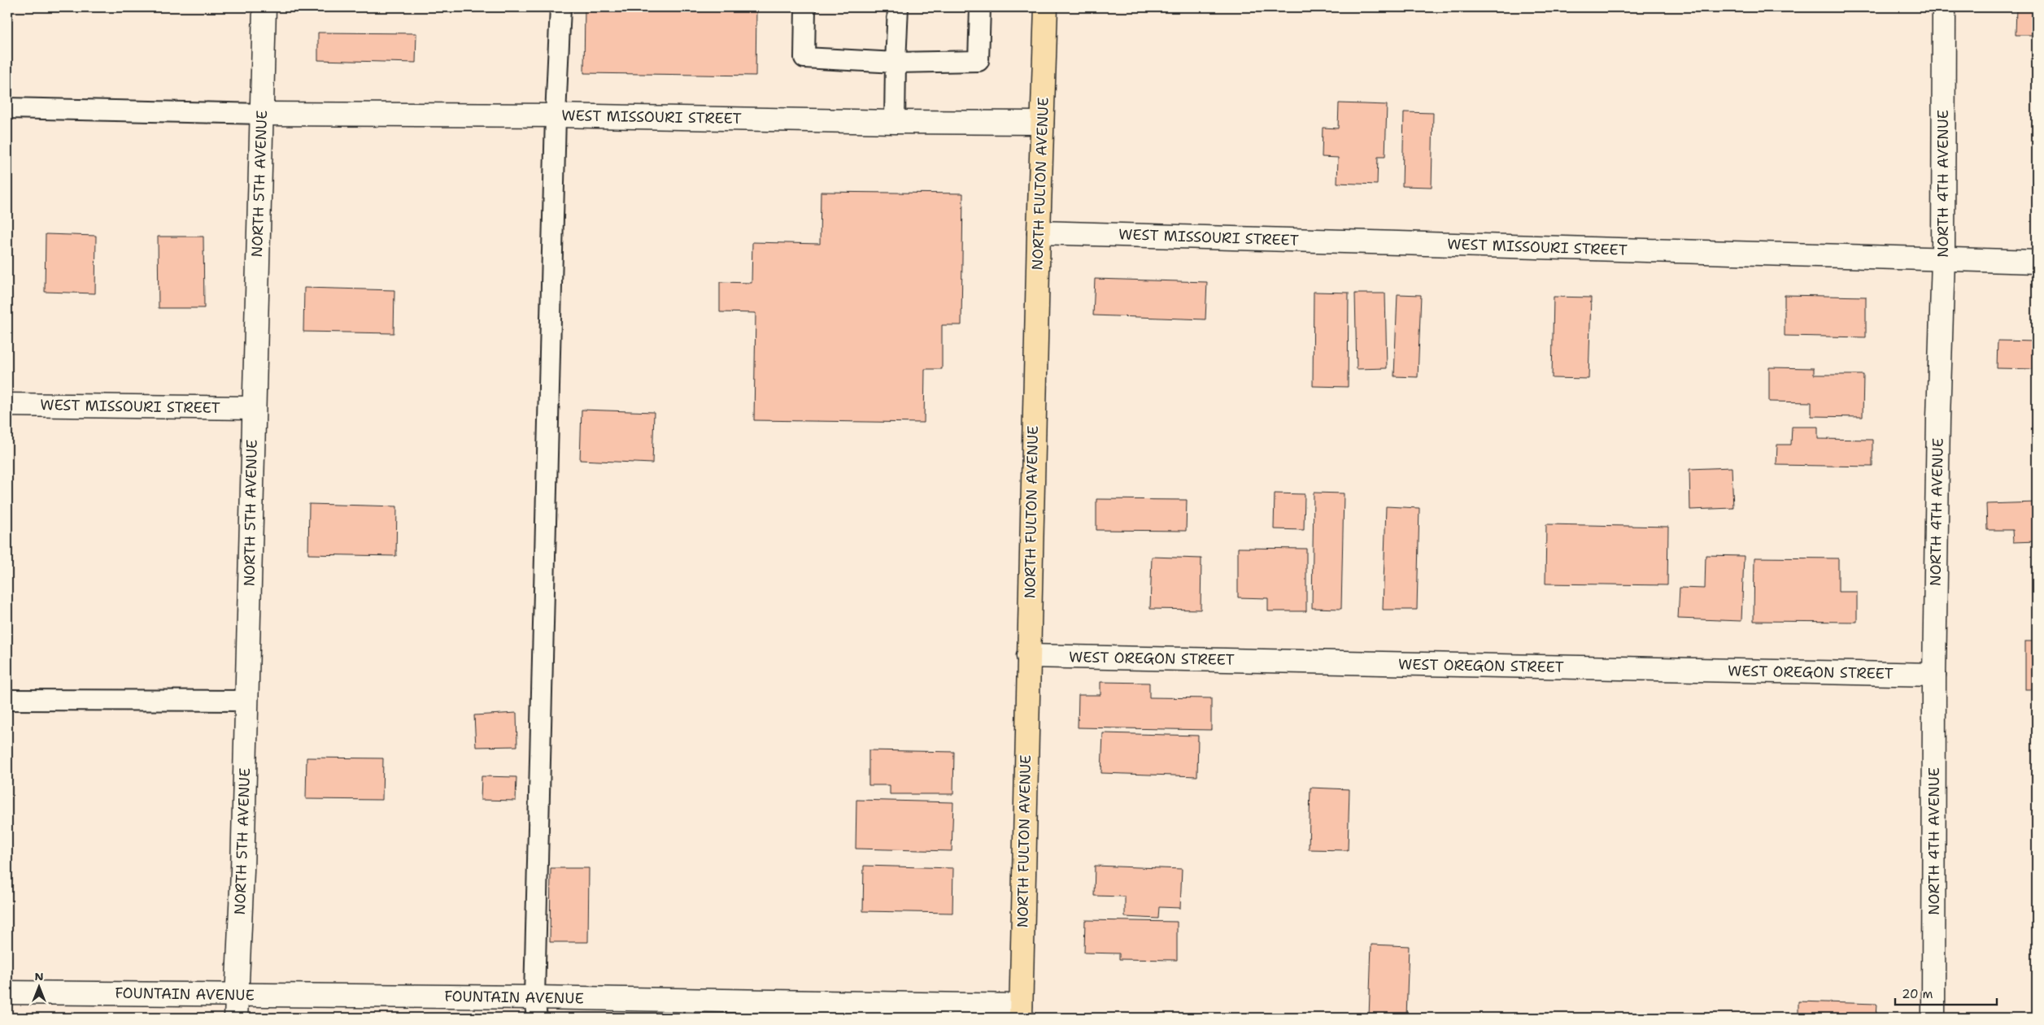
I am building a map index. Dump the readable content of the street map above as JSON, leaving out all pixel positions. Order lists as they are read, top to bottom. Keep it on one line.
{"streets":{"main road":["NORTH FULTON AVENUE"],"street":["WEST MISSOURI STREET","NORTH 5TH AVENUE","NORTH 4TH AVENUE","WEST OREGON STREET","FOUNTAIN AVENUE"]},"crossings":[["WEST MISSOURI STREET","NORTH 5TH AVENUE"],["WEST MISSOURI STREET","NORTH FULTON AVENUE"],["WEST MISSOURI STREET","NORTH 4TH AVENUE"],["NORTH 5TH AVENUE","FOUNTAIN AVENUE"],["NORTH FULTON AVENUE","WEST OREGON STREET"],["NORTH FULTON AVENUE","FOUNTAIN AVENUE"],["NORTH 4TH AVENUE","WEST OREGON STREET"]],"scale_bar":"20 m","north":"top"}
